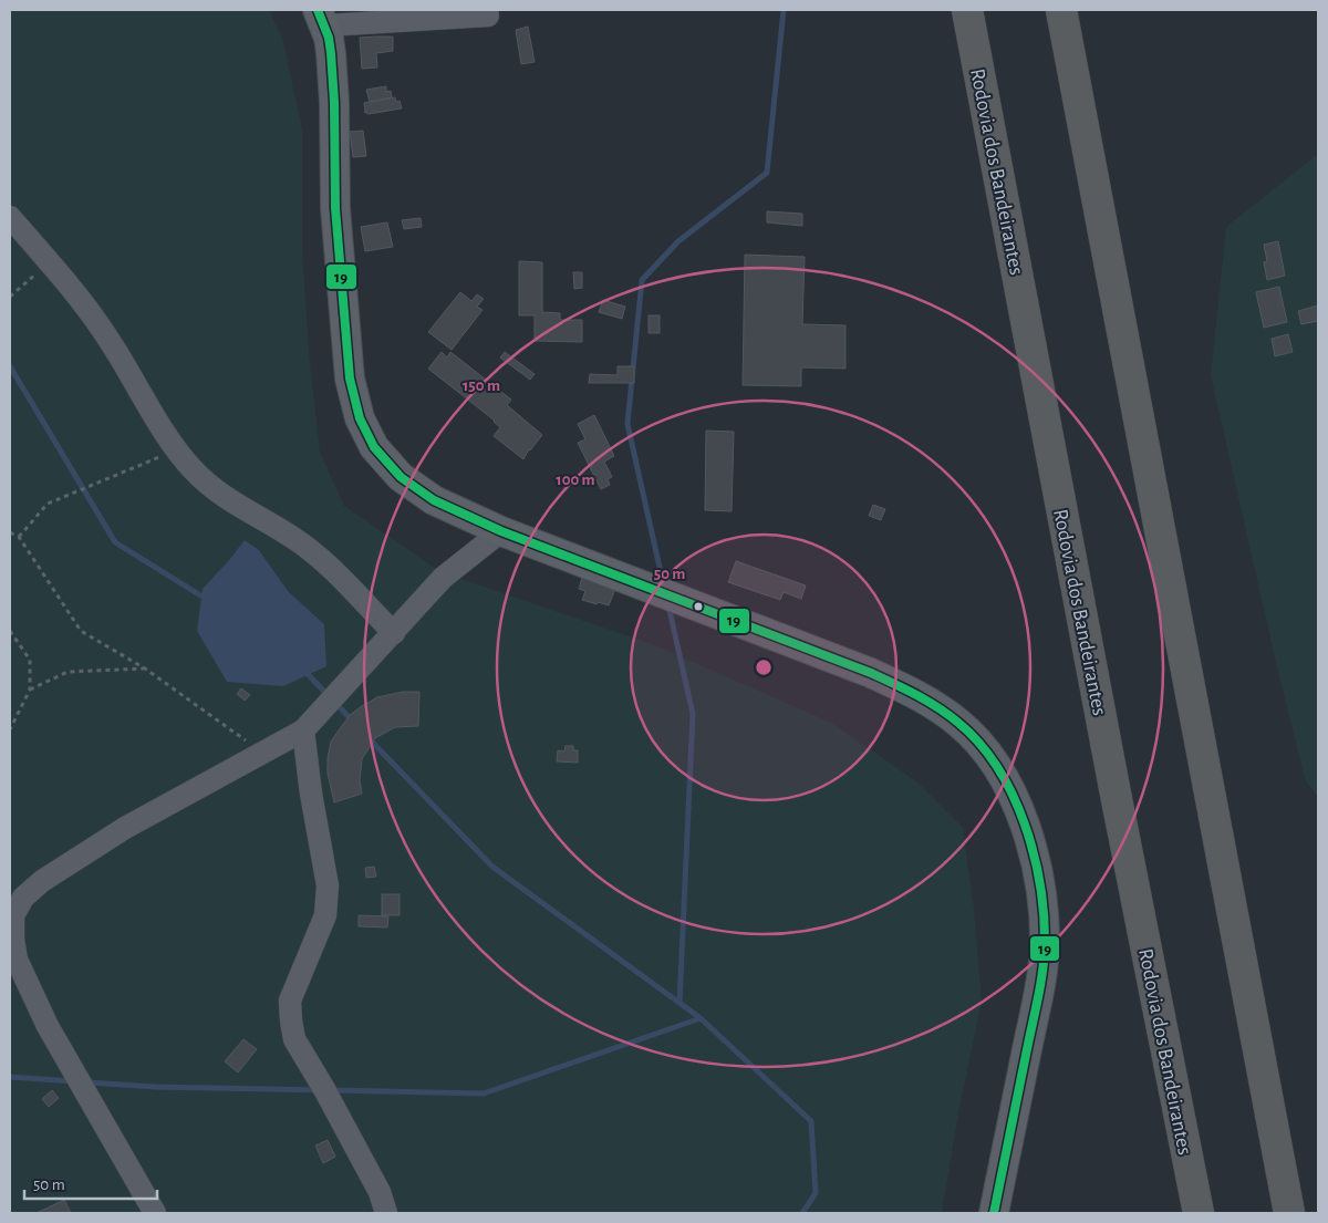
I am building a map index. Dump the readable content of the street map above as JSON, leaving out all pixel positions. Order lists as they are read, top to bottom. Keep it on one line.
{"streets":{"highway":["Rodovia dos Bandeirantes"]},"lines":["transit line 19"],"scale_bar":"50 m","rings":["150 m","100 m","50 m"]}
